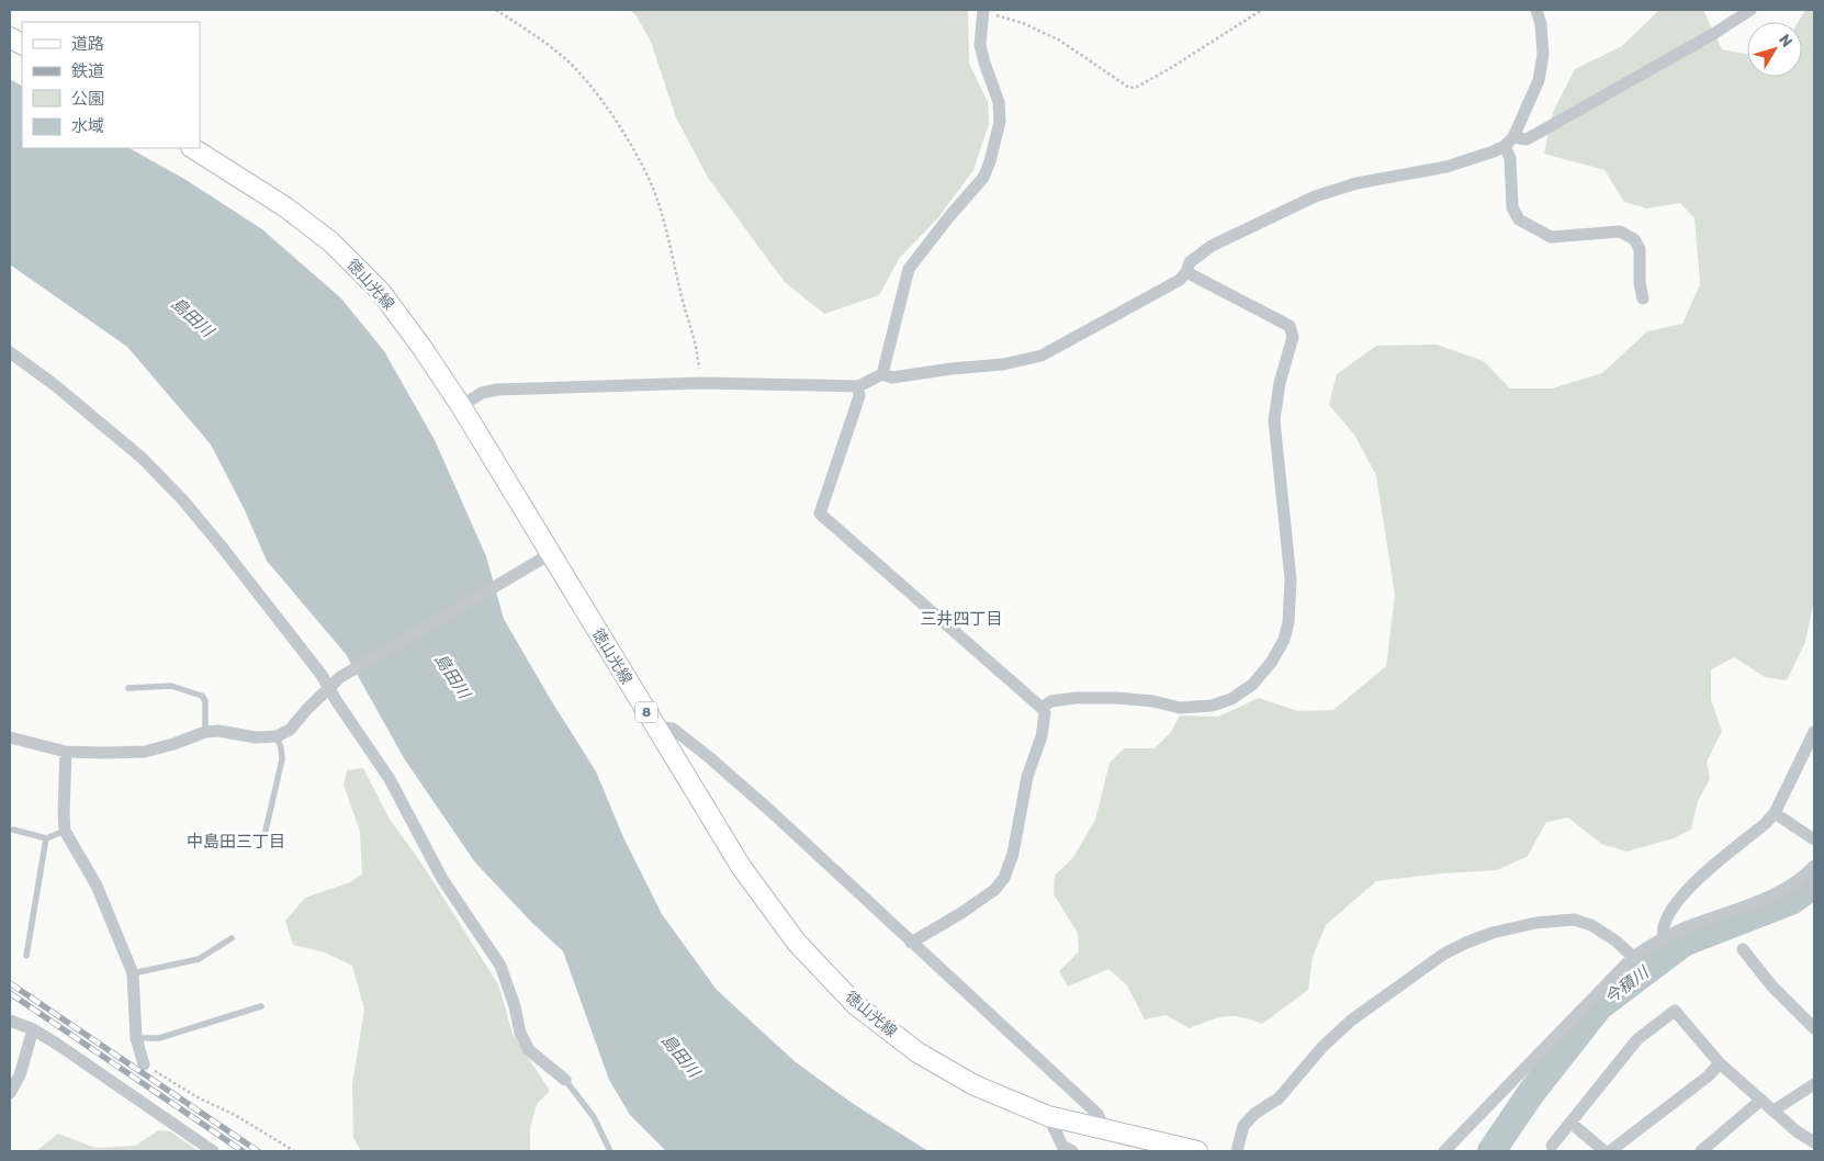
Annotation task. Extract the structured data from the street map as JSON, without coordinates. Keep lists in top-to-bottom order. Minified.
{"streets":{"main road":["徳山光線","8"]},"districts":["三井四丁目","中島田三丁目"],"water":["島田川","今積川"],"legend":["道路","鉄道","公園","水域"],"north":"top right"}
